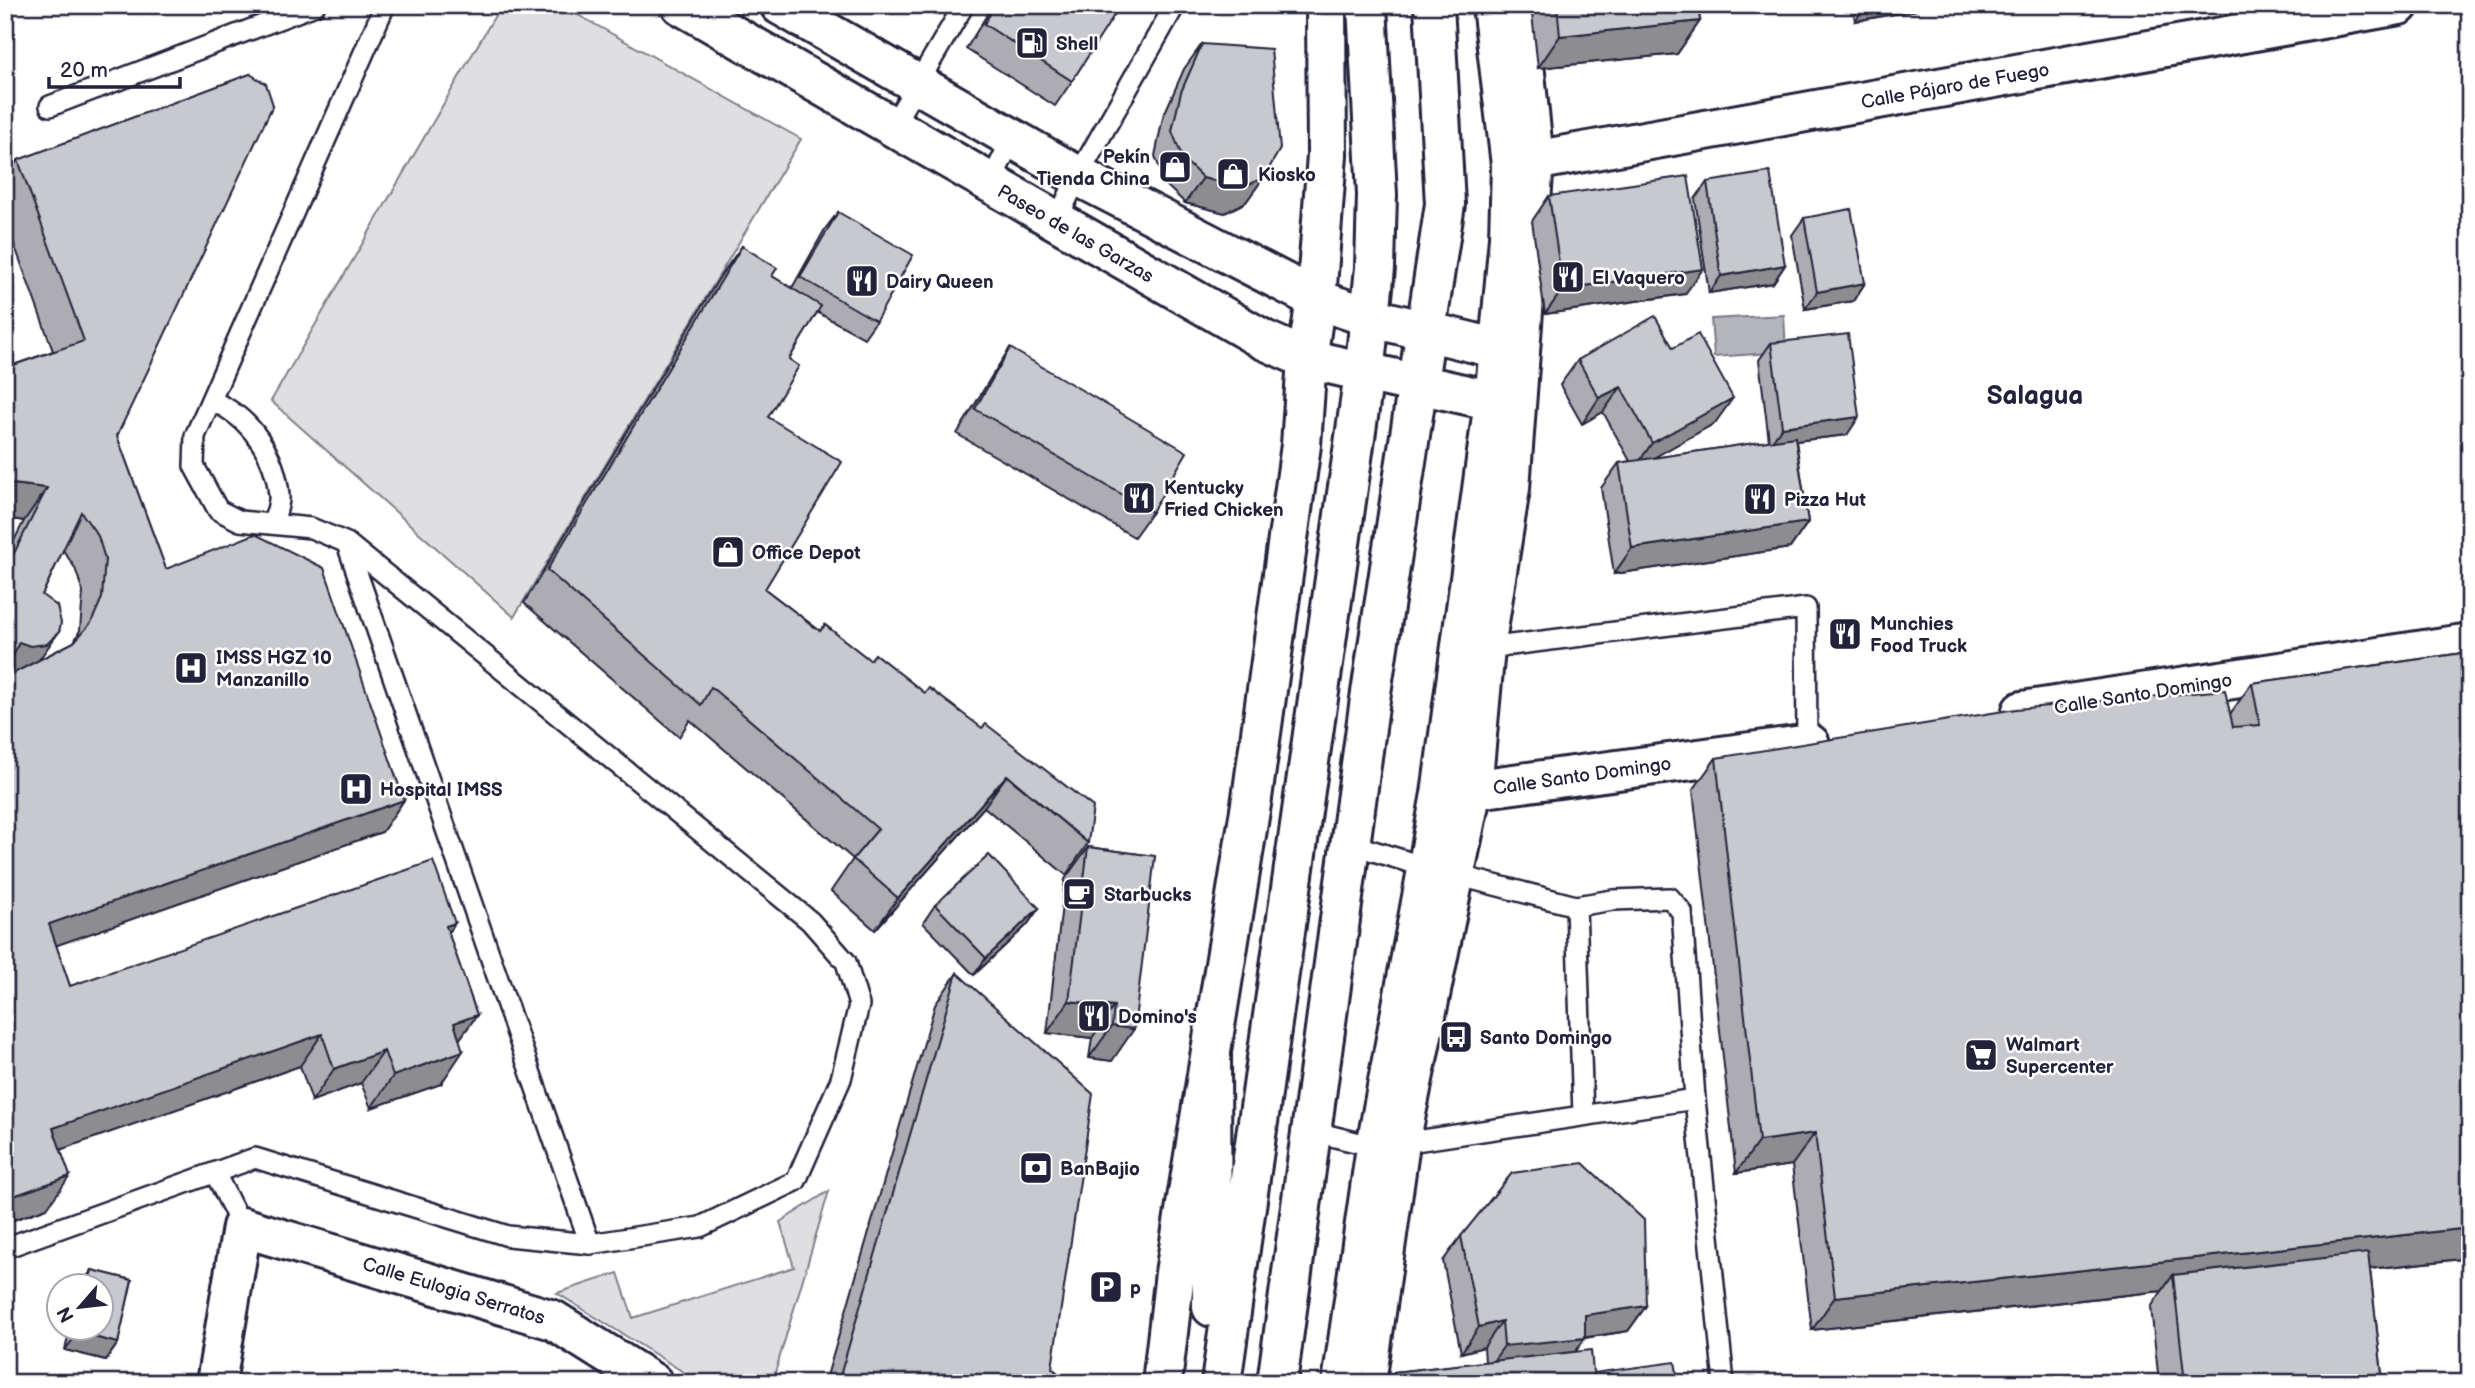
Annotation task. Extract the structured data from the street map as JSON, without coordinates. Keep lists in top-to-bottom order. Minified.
{"streets":{"main road":["Calle Pájaro de Fuego","Paseo de las Garzas","Calle Santo Domingo","Calle Eulogia Serratos"]},"districts":["Salagua"],"places":{"fuel station":["Shell"],"shop":["Pekín Tienda China","Kiosko","Office Depot"],"restaurant":["El Vaquero","Dairy Queen","Kentucky Fried Chicken","Pizza Hut","Munchies Food Truck","Domino's"],"hospital":["IMSS HGZ 10 Manzanillo","Hospital IMSS"],"cafe":["Starbucks"],"bus stop":["Santo Domingo"],"supermarket":["Walmart Supercenter"],"bank":["BanBajio"],"parking":["p"]},"scale_bar":"20 m","north":"bottom left"}
